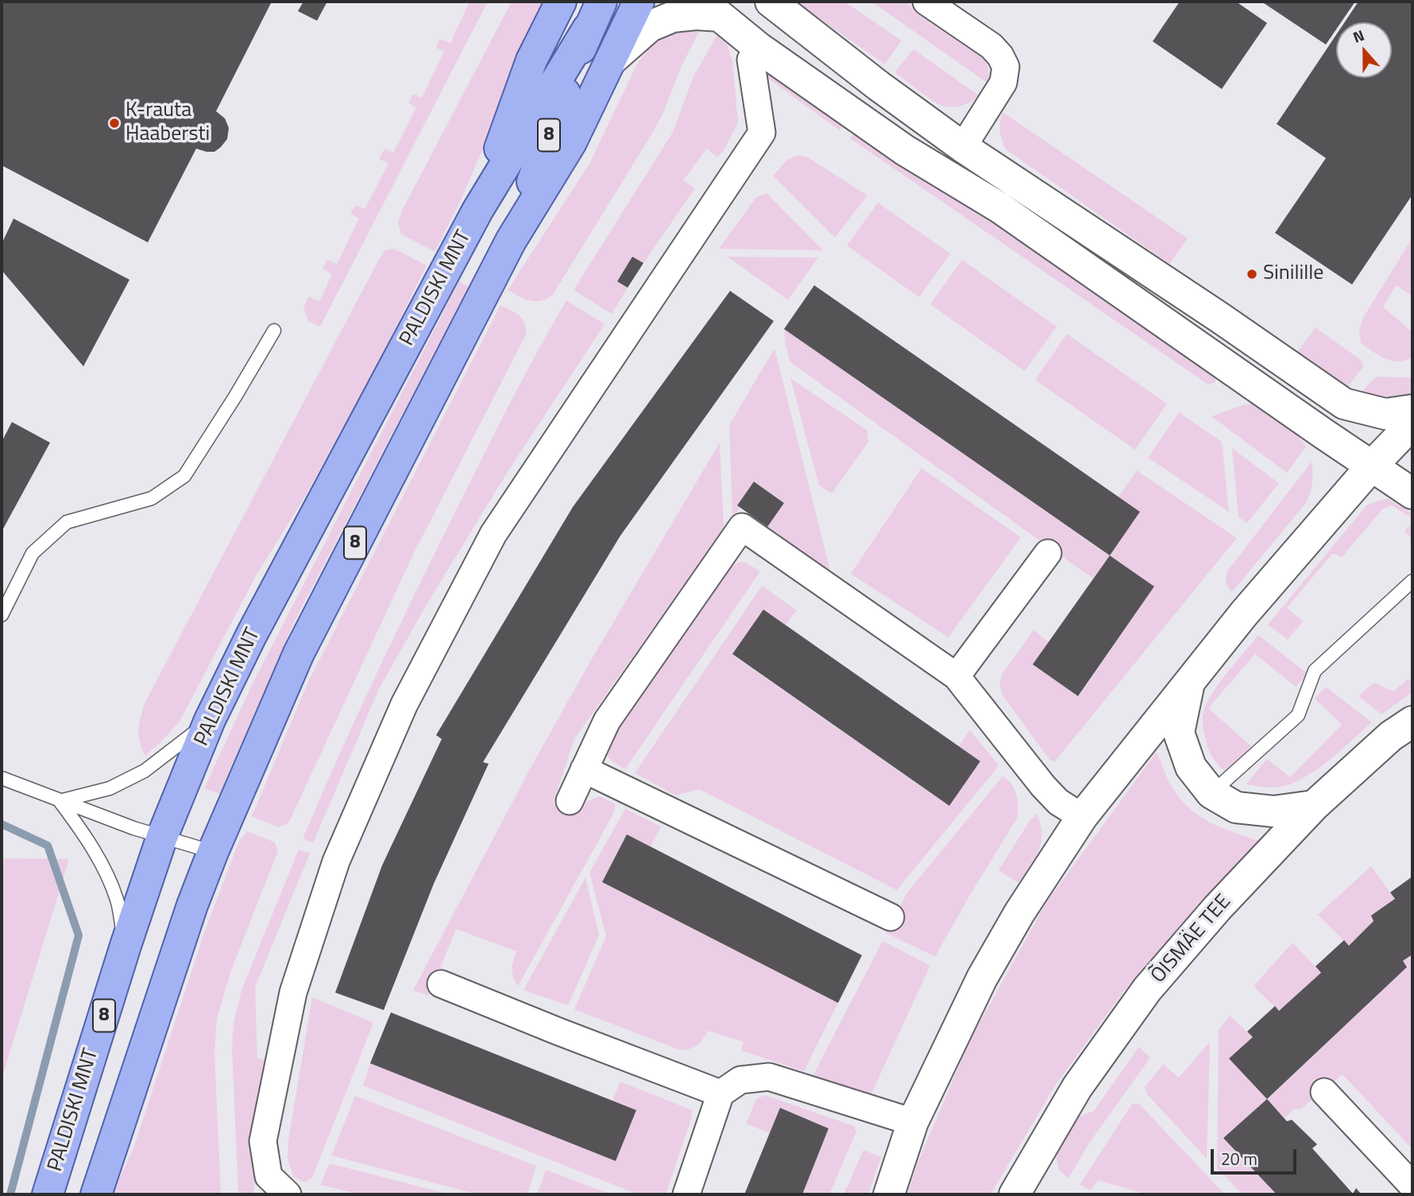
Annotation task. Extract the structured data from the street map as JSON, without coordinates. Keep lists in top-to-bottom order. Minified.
{"streets":{"main road":["8","PALDISKI MNT","ÕISMÄE TEE"]},"places":["K-rauta Haabersti","Sinilille"],"scale_bar":"20 m","north":"top"}
